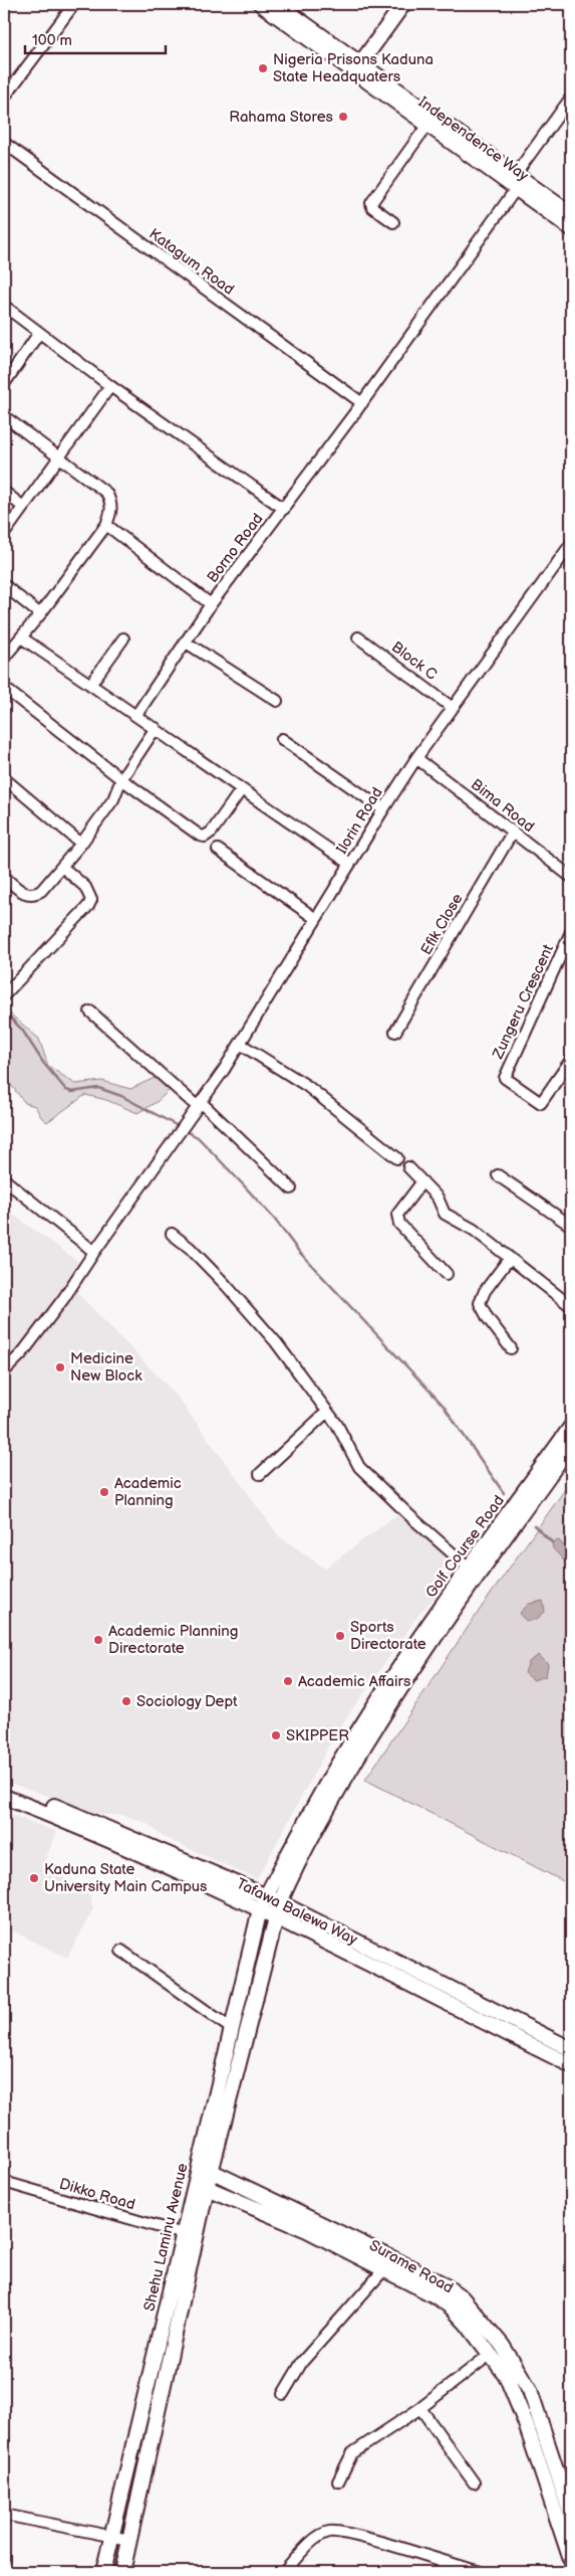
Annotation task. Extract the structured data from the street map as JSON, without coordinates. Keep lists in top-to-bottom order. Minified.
{"streets":{"street":["Independence Way","Katagum Road","Borno Road","Block C","Bima Road","Ilorin Road","Efik Close","Zungeru Crescent","Golf Course Road","Tafawa Balewa Way","Dikko Road","Shehu Laminu Avenue","Surame Road"]},"crossings":[["Independence Way","Borno Road"],["Katagum Road","Borno Road"],["Block C","Ilorin Road"],["Bima Road","Ilorin Road"],["Bima Road","Efik Close"],["Golf Course Road","Tafawa Balewa Way"],["Golf Course Road","Shehu Laminu Avenue"],["Tafawa Balewa Way","Shehu Laminu Avenue"],["Dikko Road","Shehu Laminu Avenue"],["Shehu Laminu Avenue","Surame Road"]],"places":["Nigeria Prisons Kaduna State Headquaters","Rahama Stores","Medicine New Block","Academic Planning","Sports Directorate","Academic Planning Directorate","Academic Affairs","Sociology Dept","SKIPPER","Kaduna State University Main Campus"],"scale_bar":"100 m"}
